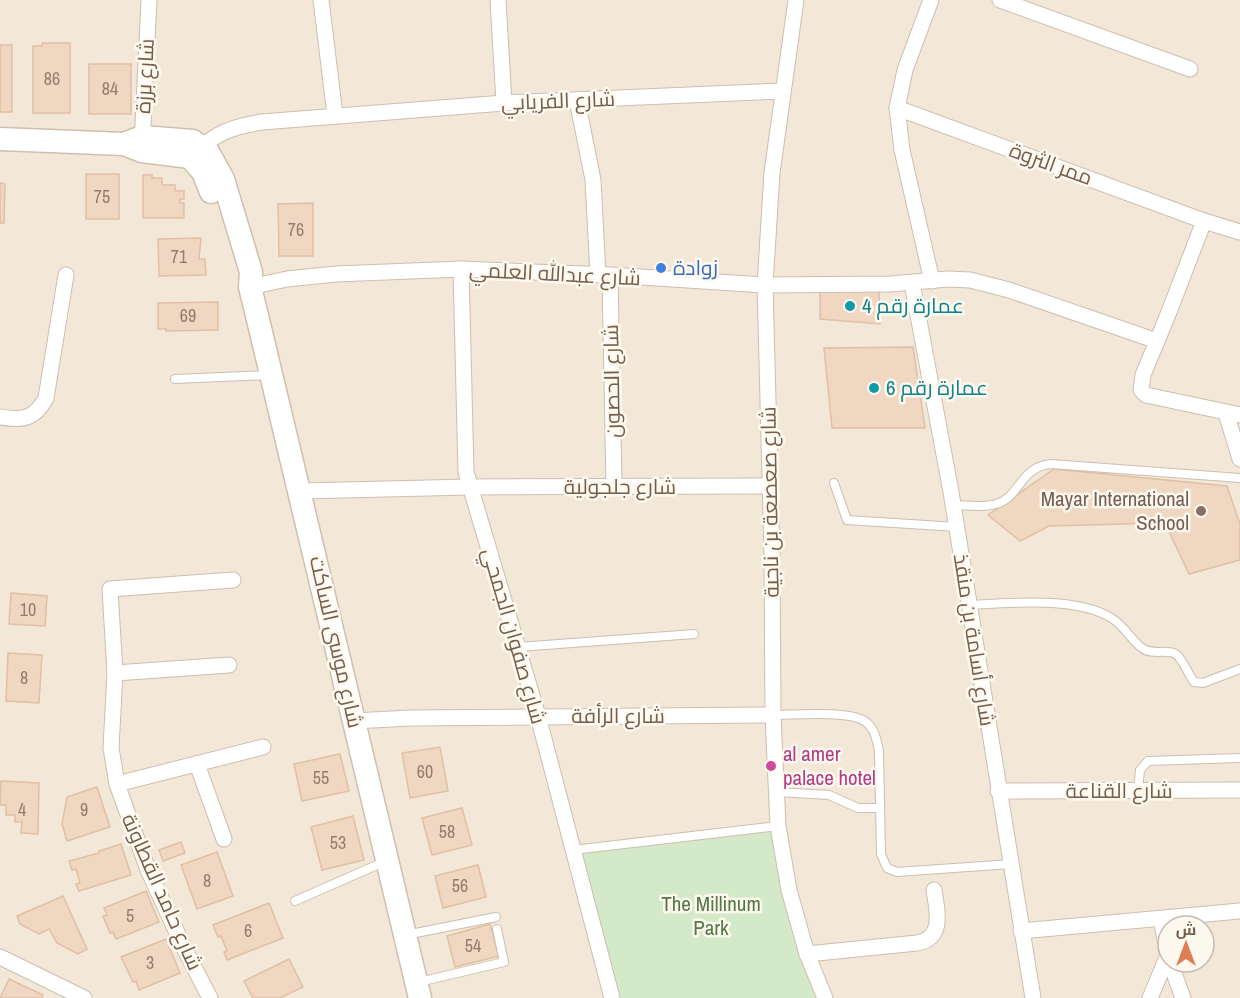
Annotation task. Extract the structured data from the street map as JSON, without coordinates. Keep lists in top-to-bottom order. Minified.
{"streets":{"street":["شارع برزة","شارع الفريابي","ممر الثروة","شارع عبدالله العلمي","شارع الحصون","شارع جلجولية","شارع صعصعة بن ناجية","شارع صفوان الجمحي","شارع أسامة بن منقذ","شارع موسى الساكت","شارع الرأفة","شارع القناعة","شارع حامد القطاونة"]},"crossings":[["شارع الفريابي","شارع الحصون"],["شارع الفريابي","شارع صعصعة بن ناجية"],["شارع الفريابي","شارع موسى الساكت"],["شارع عبدالله العلمي","شارع الحصون"],["شارع عبدالله العلمي","شارع صعصعة بن ناجية"],["شارع عبدالله العلمي","شارع صفوان الجمحي"],["شارع عبدالله العلمي","شارع أسامة بن منقذ"],["شارع عبدالله العلمي","شارع موسى الساكت"],["شارع الحصون","شارع جلجولية"],["شارع جلجولية","شارع صعصعة بن ناجية"],["شارع جلجولية","شارع صفوان الجمحي"],["شارع جلجولية","شارع موسى الساكت"],["شارع صعصعة بن ناجية","شارع الرأفة"],["شارع صفوان الجمحي","شارع الرأفة"],["شارع أسامة بن منقذ","شارع القناعة"],["شارع موسى الساكت","شارع الرأفة"]],"parks":["The Millinum Park"],"places":["زوادة","عمارة رقم 4","عمارة رقم 6","Mayar International School","al amer palace hotel"],"house_numbers":["86","84","75","76","71","69","10","8","60","55","4","9","58","53","8","56","5","6","54","3"],"north":"top"}
